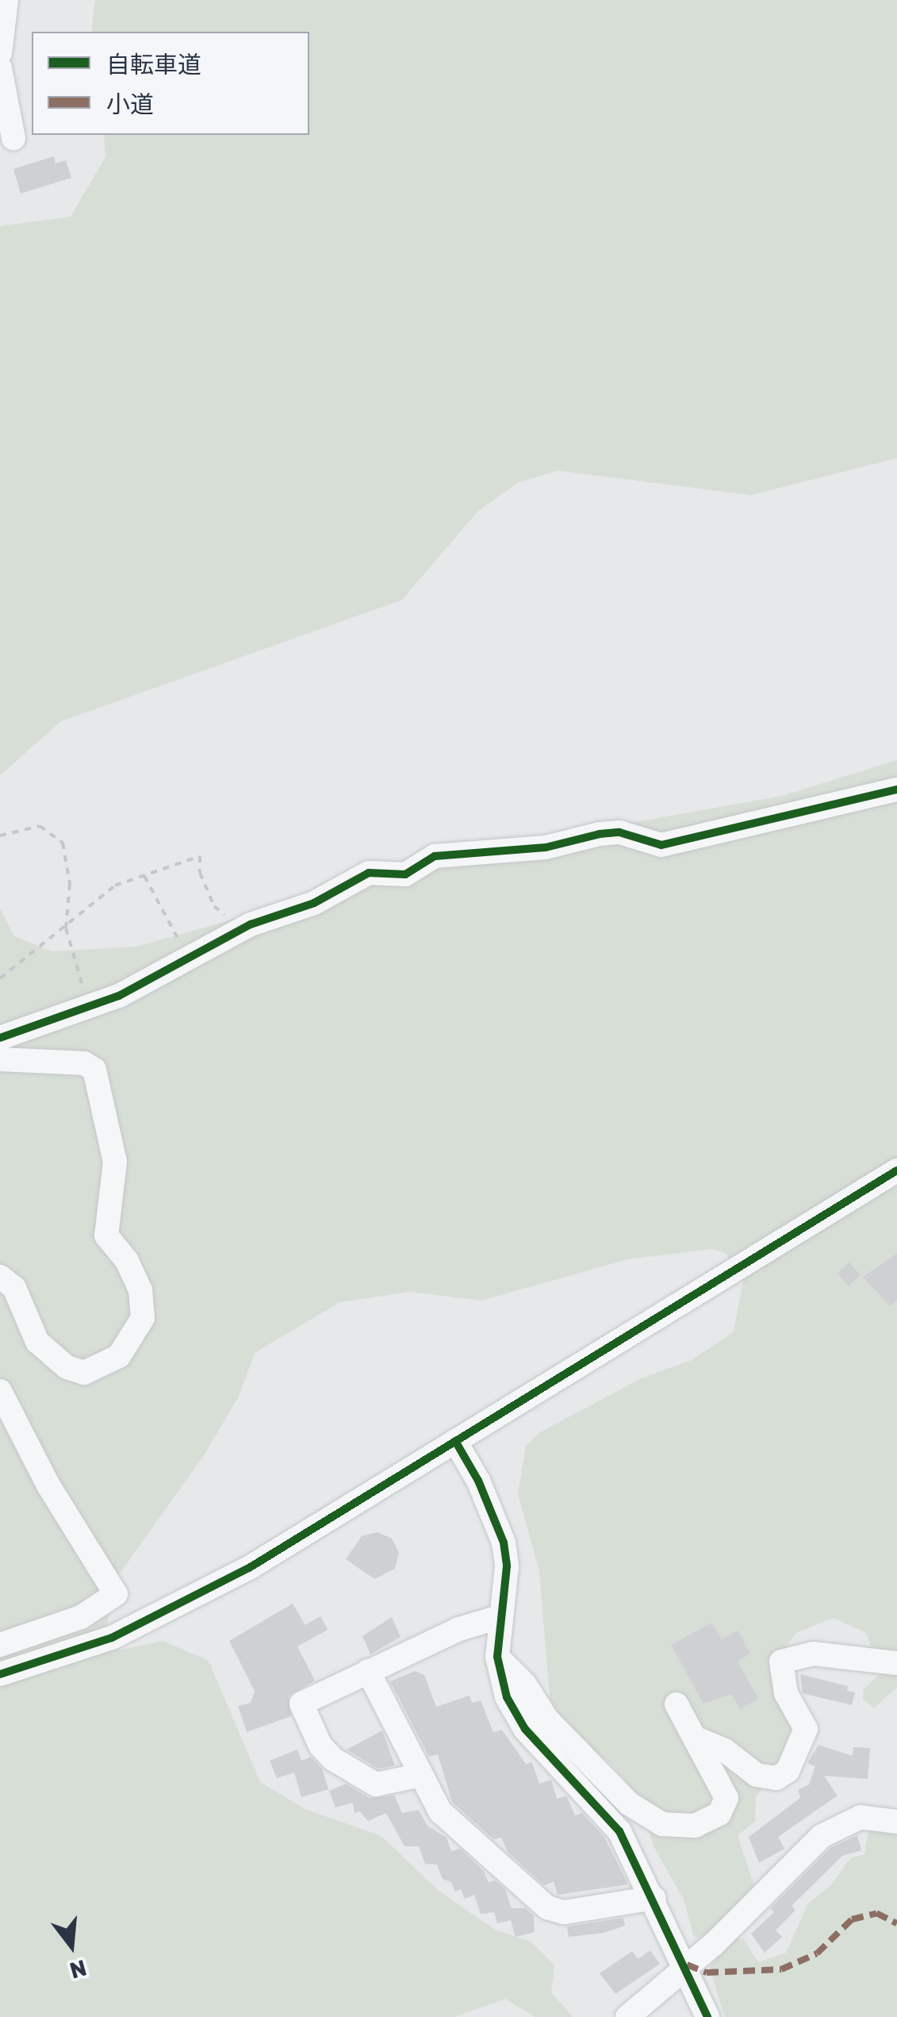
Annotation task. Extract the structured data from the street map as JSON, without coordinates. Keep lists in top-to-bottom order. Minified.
{"legend":["自転車道","小道"],"north":"bottom"}
